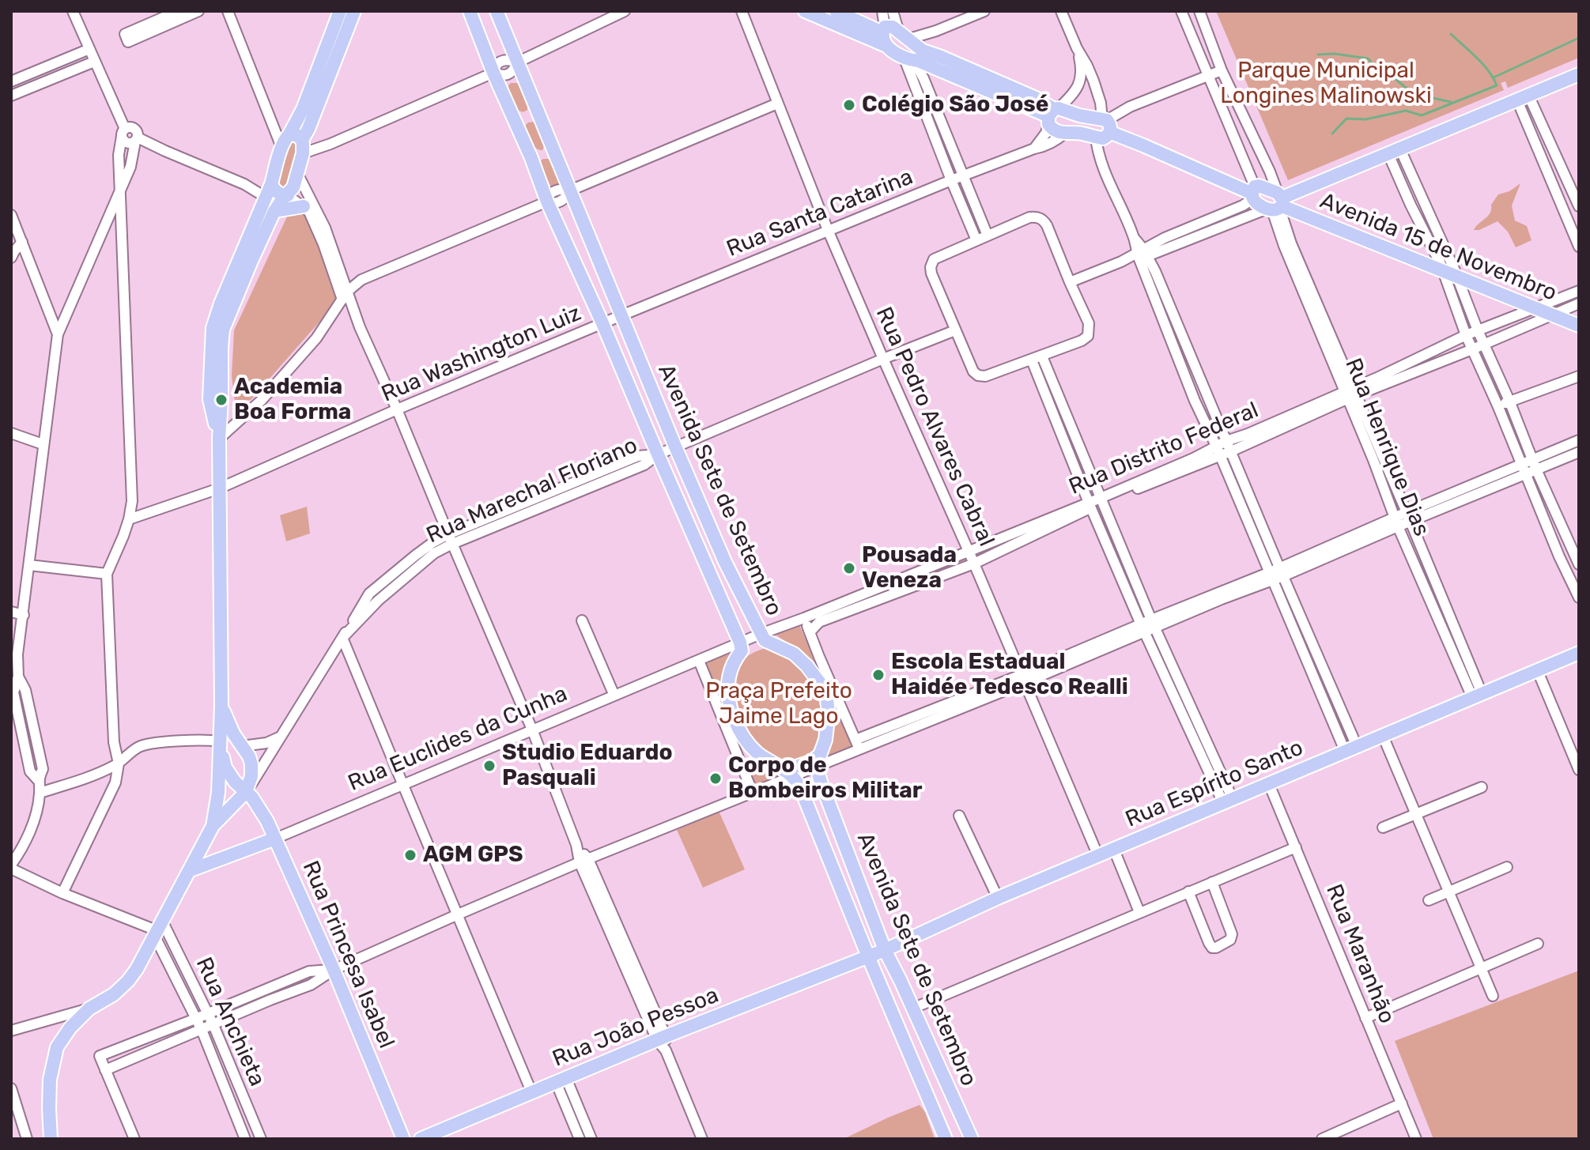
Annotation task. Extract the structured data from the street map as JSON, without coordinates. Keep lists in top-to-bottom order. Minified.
{"streets":{"main road":["Avenida 15 de Novembro","Avenida Sete de Setembro","Rua Euclides da Cunha","Rua Espírito Santo","Rua Princesa Isabel","Rua João Pessoa"],"street":["Rua Santa Catarina","Rua Washington Luiz","Rua Pedro Alvares Cabral","Rua Henrique Dias","Rua Distrito Federal","Rua Marechal Floriano","Rua Maranhão","Rua Anchieta"]},"crossings":[["Rua Santa Catarina","Avenida 15 de Novembro"],["Rua Santa Catarina","Rua Washington Luiz"],["Rua Santa Catarina","Rua Pedro Alvares Cabral"],["Rua Santa Catarina","Avenida Sete de Setembro"],["Avenida 15 de Novembro","Rua Henrique Dias"],["Avenida 15 de Novembro","Rua Distrito Federal"],["Rua Washington Luiz","Avenida Sete de Setembro"],["Rua Pedro Alvares Cabral","Rua Distrito Federal"],["Rua Pedro Alvares Cabral","Rua Marechal Floriano"],["Rua Pedro Alvares Cabral","Rua Espírito Santo"],["Rua Henrique Dias","Rua Distrito Federal"],["Rua Henrique Dias","Rua Espírito Santo"],["Rua Distrito Federal","Avenida Sete de Setembro"],["Rua Distrito Federal","Rua Euclides da Cunha"],["Avenida Sete de Setembro","Rua Marechal Floriano"],["Avenida Sete de Setembro","Rua Euclides da Cunha"],["Avenida Sete de Setembro","Rua Espírito Santo"],["Avenida Sete de Setembro","Rua João Pessoa"],["Rua Marechal Floriano","Rua Princesa Isabel"],["Rua Euclides da Cunha","Rua Princesa Isabel"],["Rua Espírito Santo","Rua Maranhão"],["Rua Espírito Santo","Rua João Pessoa"]],"parks":["Parque Municipal Longines Malinowski","Praça Prefeito Jaime Lago"],"places":["Colégio São José","Academia Boa Forma","Pousada Veneza","Escola Estadual Haidée Tedesco Realli","Studio Eduardo Pasquali","Corpo de Bombeiros Militar","AGM GPS"]}
